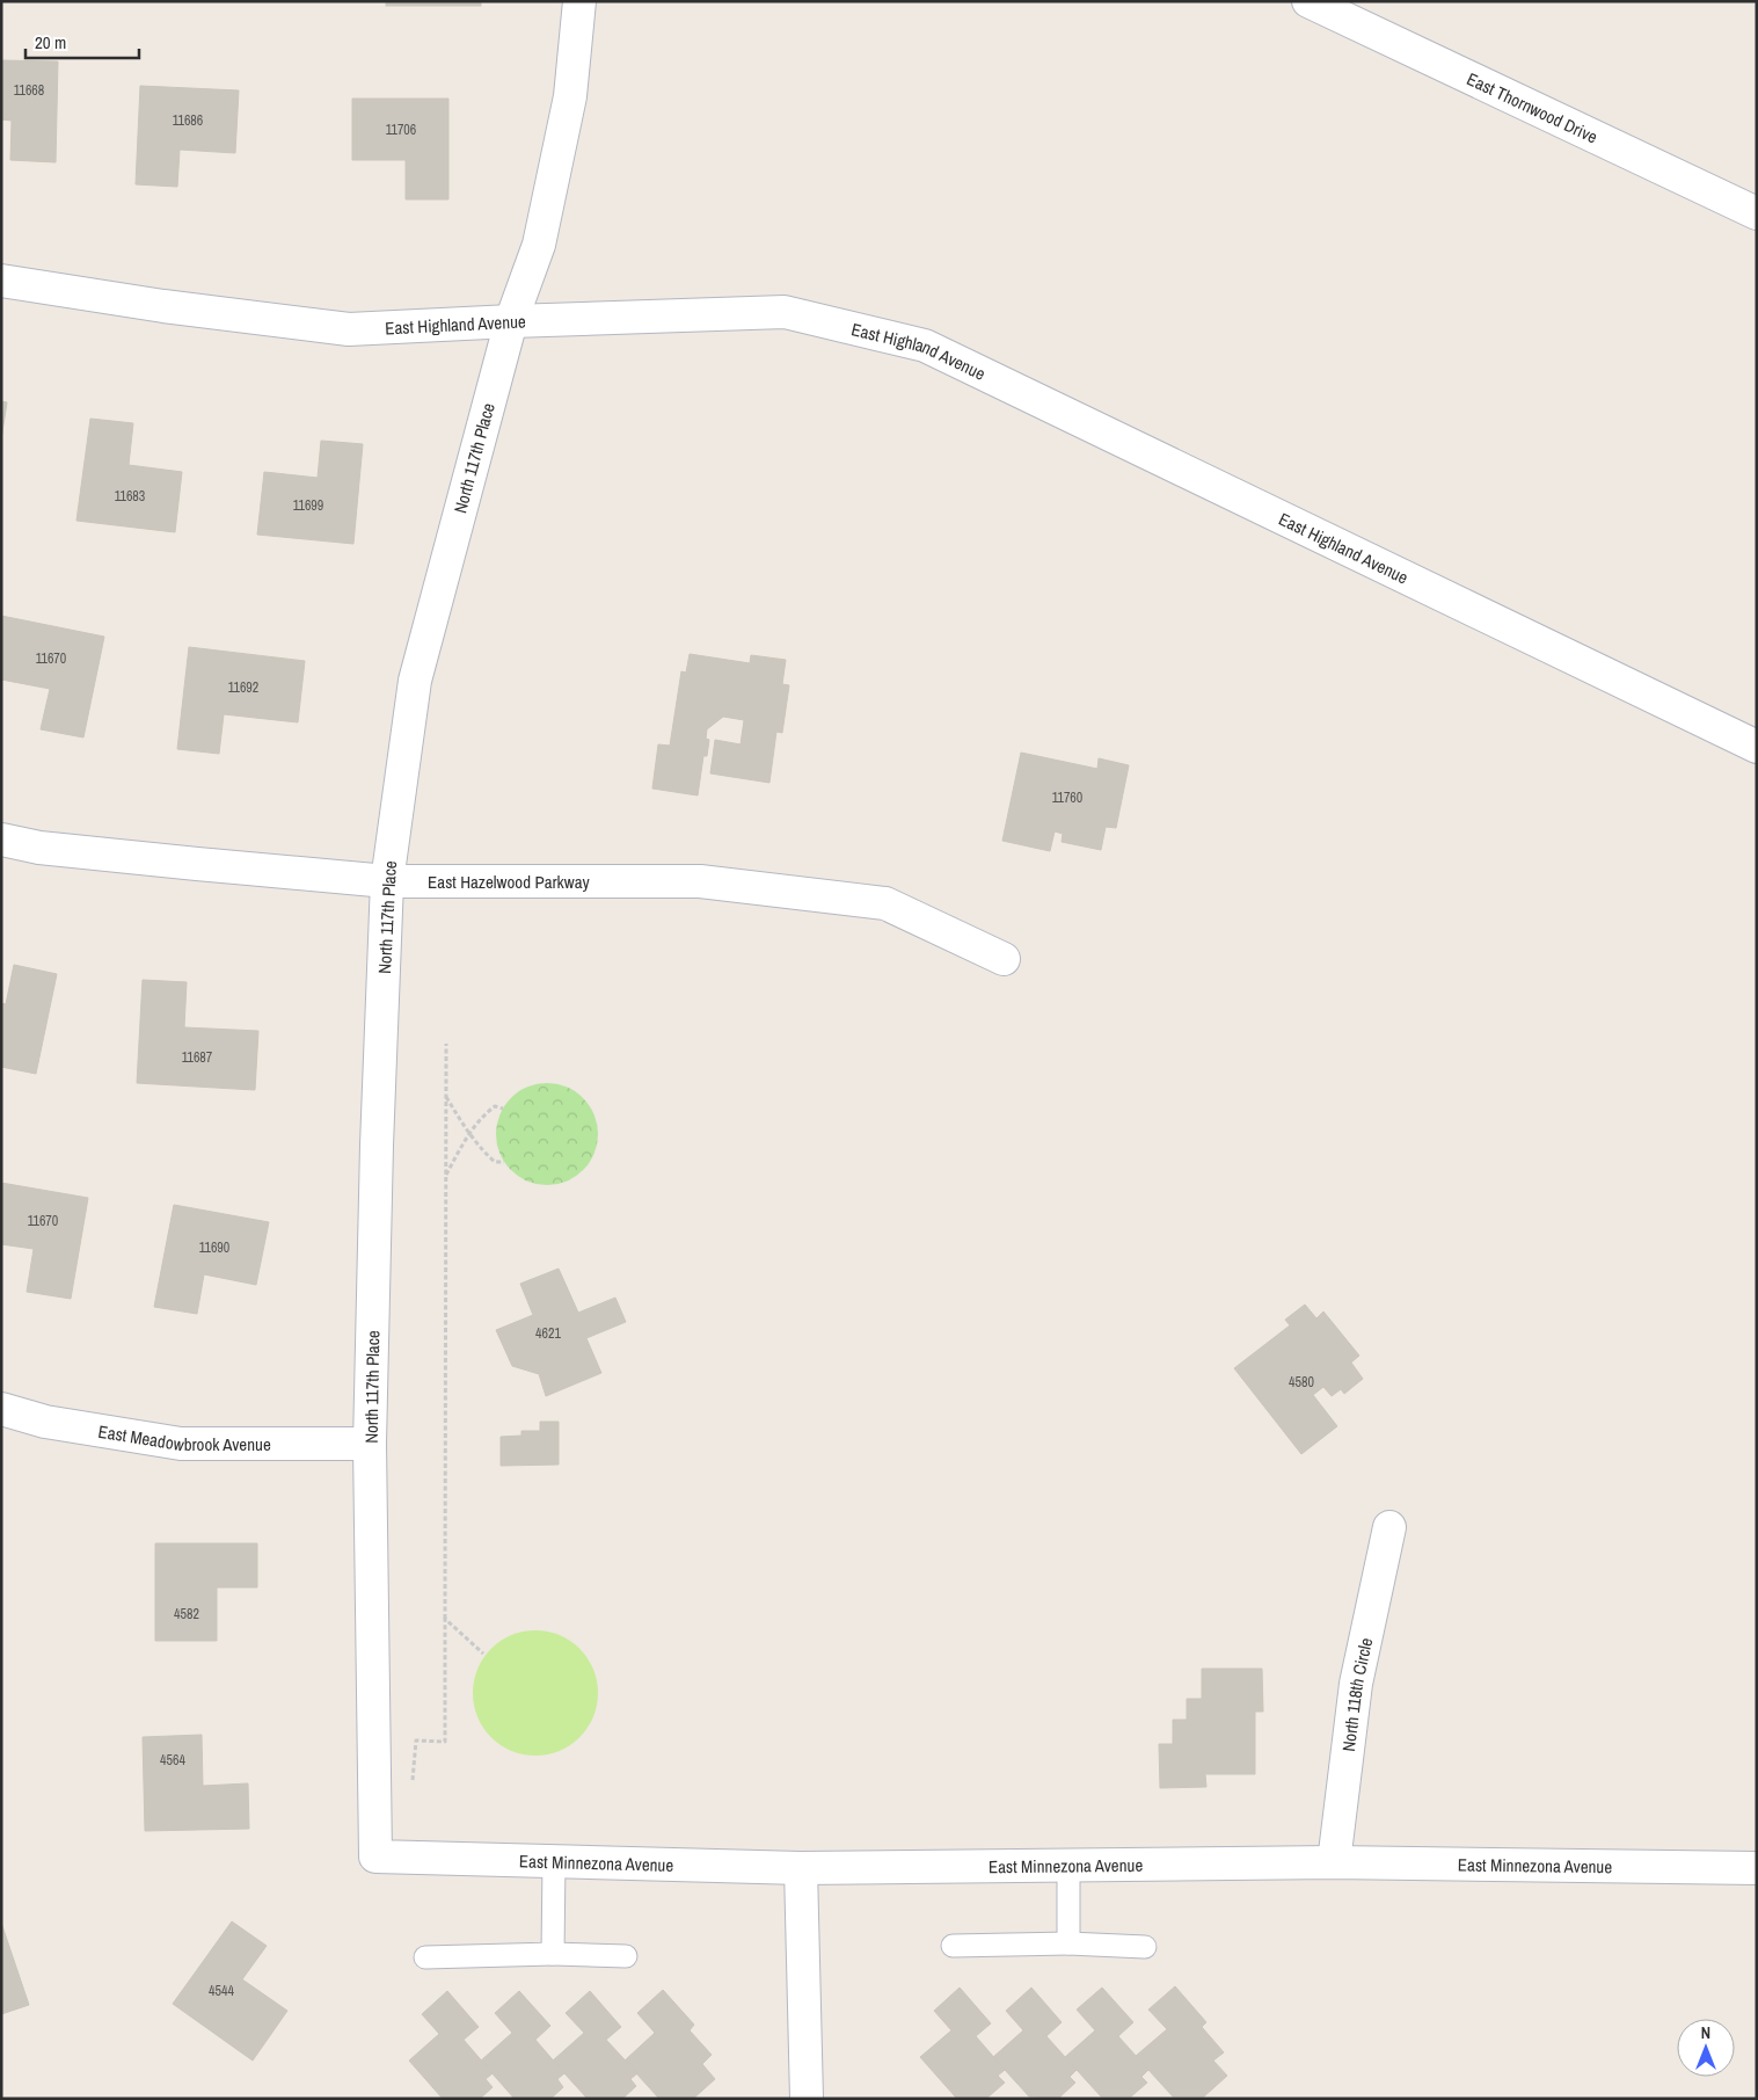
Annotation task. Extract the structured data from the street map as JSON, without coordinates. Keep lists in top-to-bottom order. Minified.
{"streets":{"street":["East Thornwood Drive","East Highland Avenue","North 117th Place","East Hazelwood Parkway","East Meadowbrook Avenue","North 118th Circle","East Minnezona Avenue"]},"crossings":[["East Highland Avenue","North 117th Place"],["North 117th Place","East Hazelwood Parkway"],["North 117th Place","East Meadowbrook Avenue"],["North 117th Place","East Minnezona Avenue"],["North 118th Circle","East Minnezona Avenue"]],"house_numbers":["11668","11686","11706","11683","11699","11670","11692","11760","11687","11670","11690","4621","4580","4582","4564","4544"],"scale_bar":"20 m","north":"top"}
